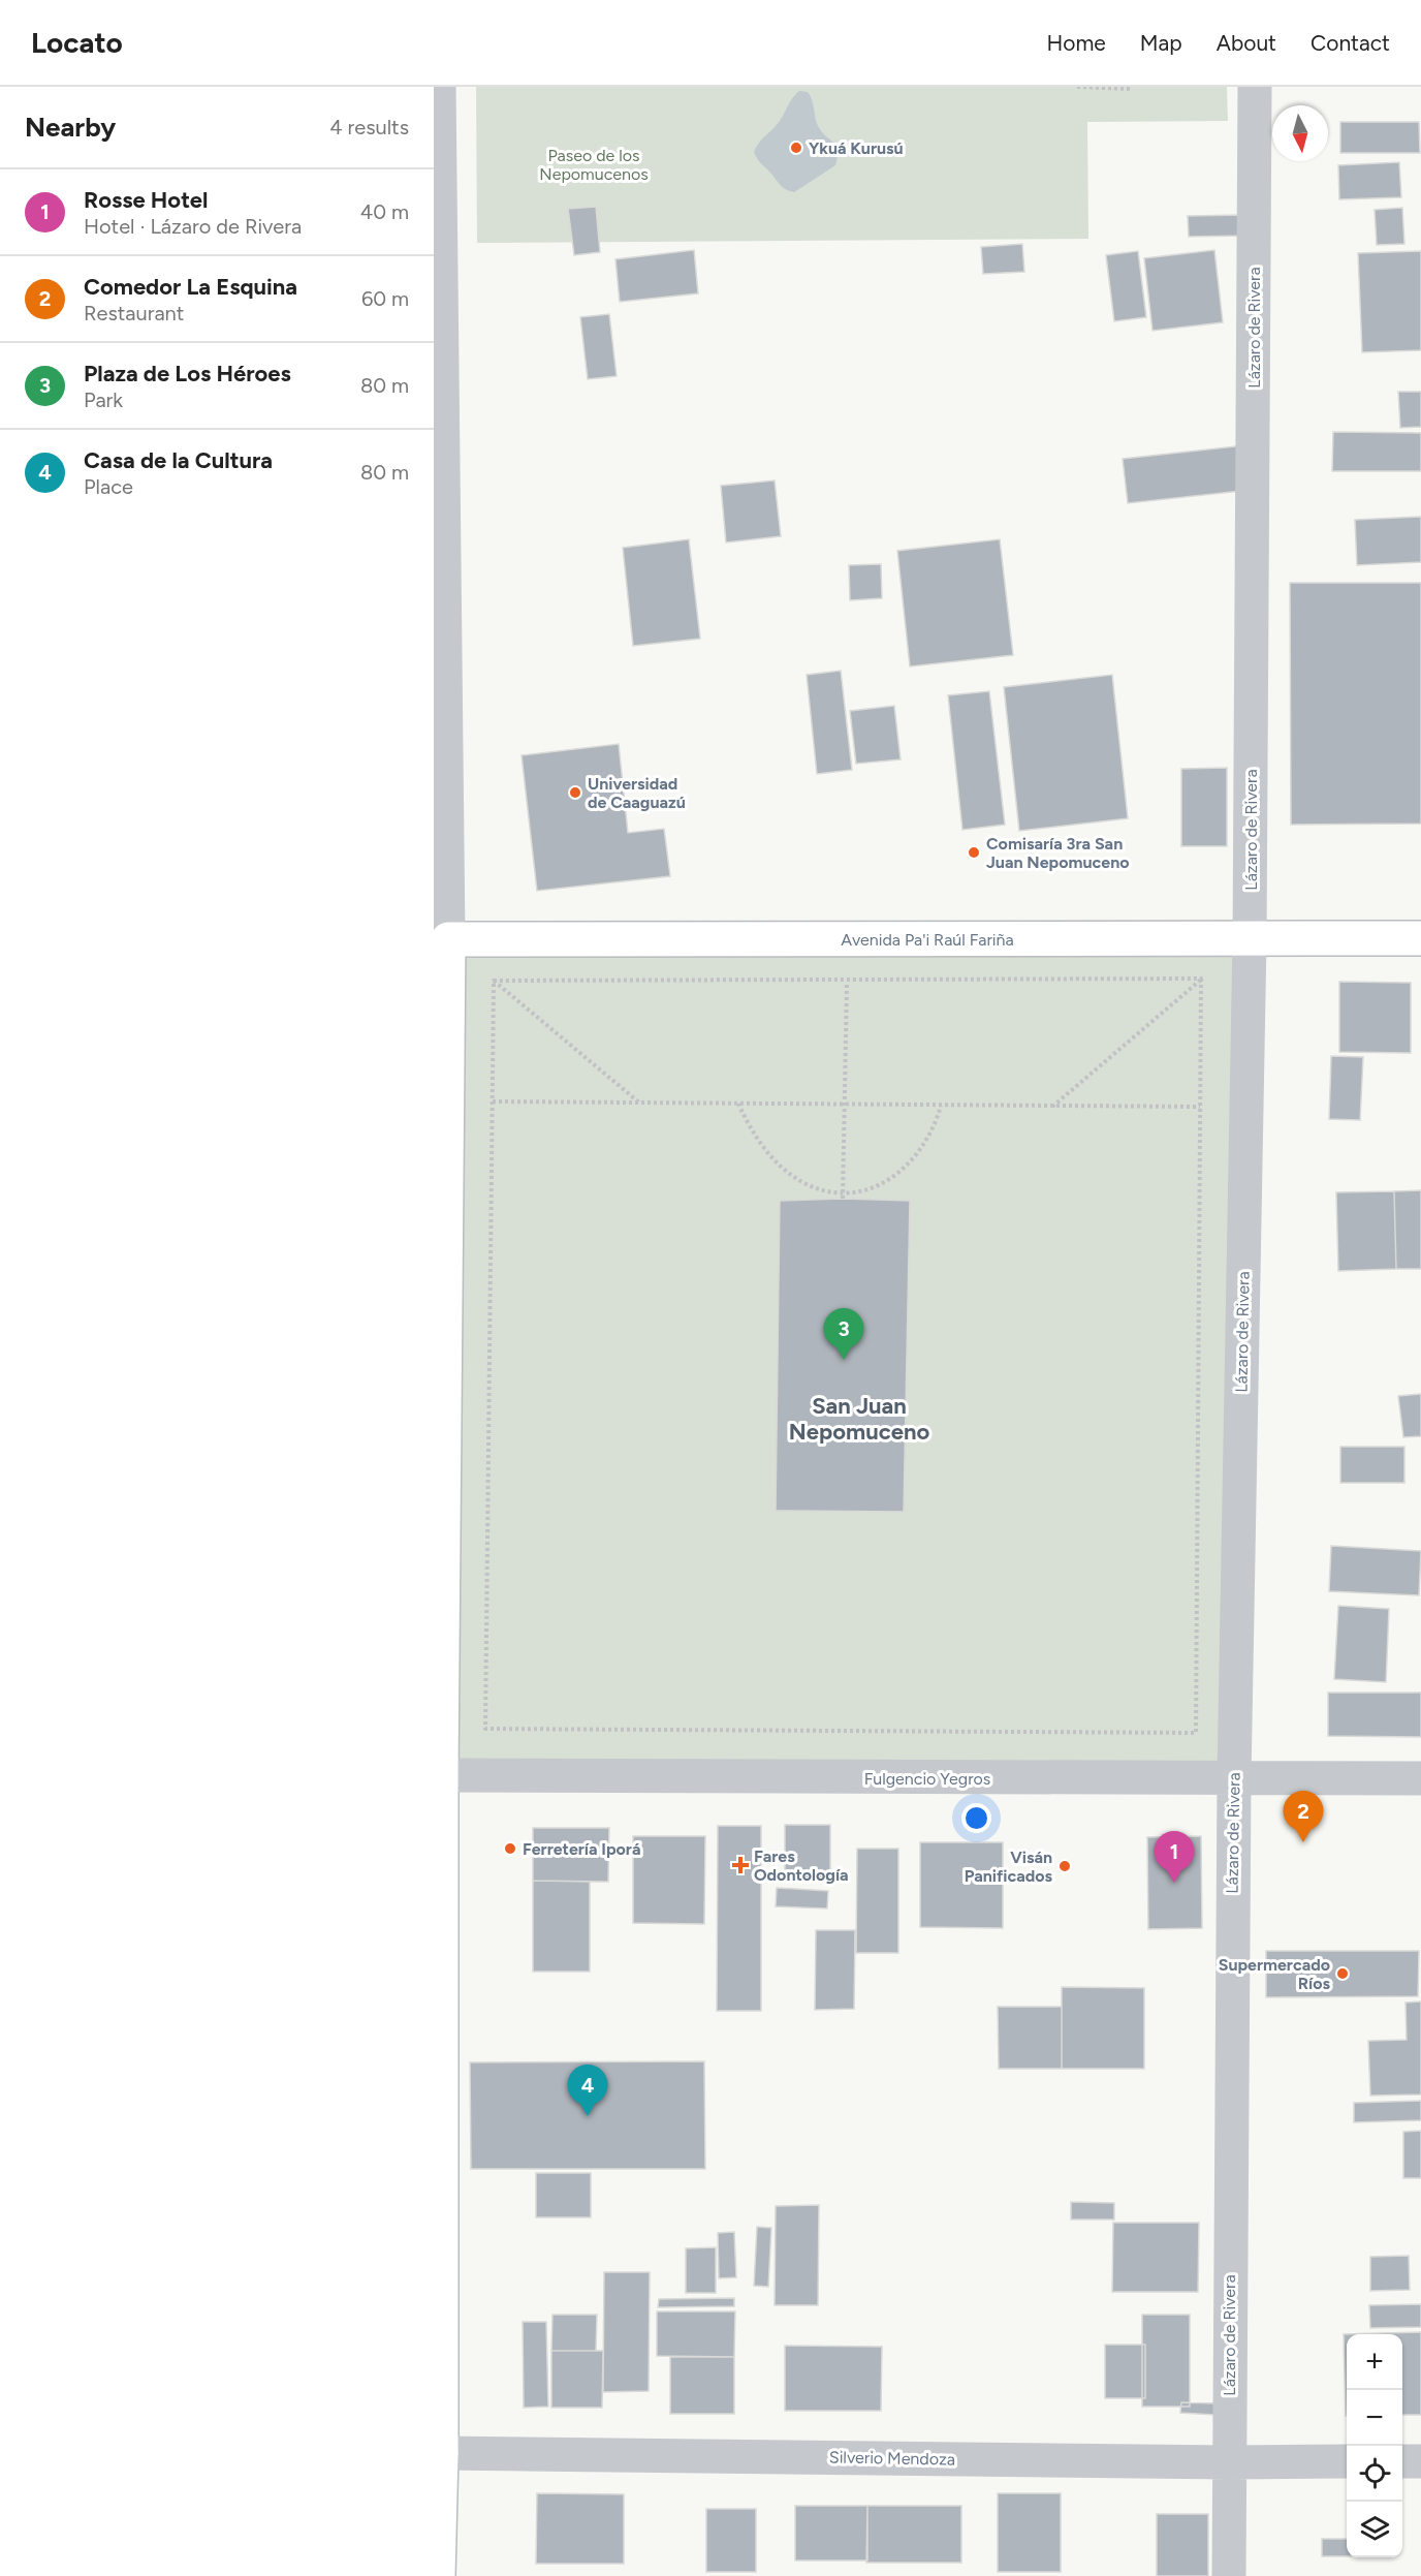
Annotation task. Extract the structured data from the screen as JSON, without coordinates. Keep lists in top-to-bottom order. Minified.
{"streets":{"main road":["Avenida Pa'i Raúl Fariña"],"street":["Lázaro de Rivera","Fulgencio Yegros","Silverio Mendoza"]},"crossings":[["Lázaro de Rivera","Avenida Pa'i Raúl Fariña"],["Lázaro de Rivera","Fulgencio Yegros"],["Lázaro de Rivera","Silverio Mendoza"]],"districts":["San Juan Nepomuceno"],"parks":["Paseo de los Nepomucenos"],"places":{"other":["Ykuá Kurusú","Universidad de Caaguazú","Comisaría 3ra San Juan Nepomuceno","Ferretería Iporá","Visán Panificados","Supermercado Ríos"],"health":["Fares Odontología"]},"north":"bottom","page":{"header":"Locato","nav":["Home","Map","About","Contact"],"heading":["Nearby","4 results"],"list":[{"mark":"1","name":"Rosse Hotel","note":"Hotel · Lázaro de Rivera","value":"40 m"},{"mark":"2","name":"Comedor La Esquina","note":"Restaurant","value":"60 m"},{"mark":"3","name":"Plaza de Los Héroes","note":"Park","value":"80 m"},{"mark":"4","name":"Casa de la Cultura","note":"Place","value":"80 m"}],"pins":["3","2","1","4"],"map_buttons":["+","−"]}}
